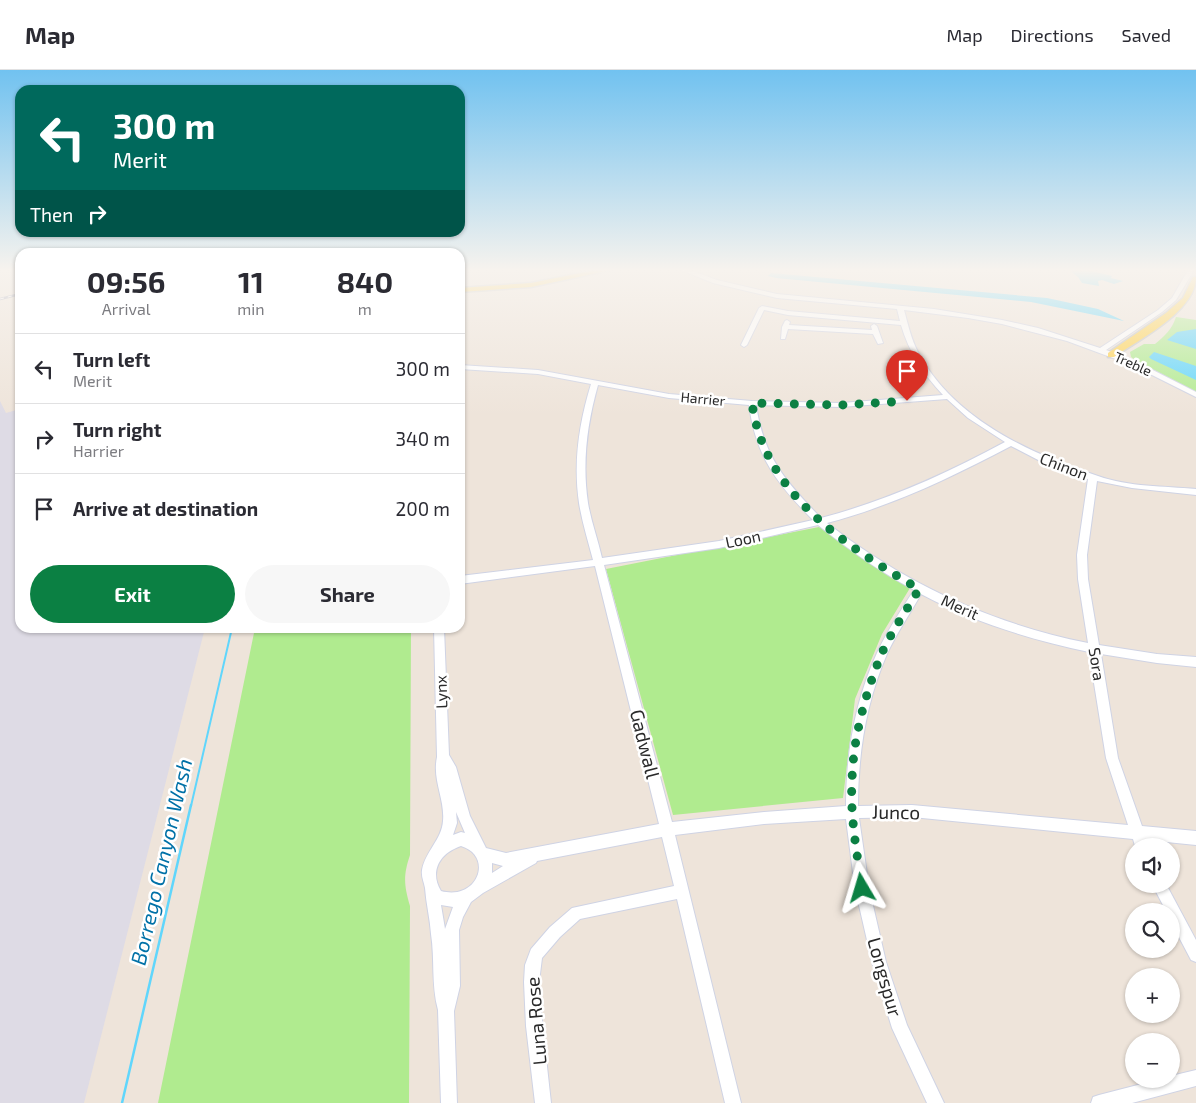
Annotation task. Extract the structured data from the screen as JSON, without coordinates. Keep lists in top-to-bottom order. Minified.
{"streets":{"street":["Treble","Harrier","Chinon","Loon","Merit","Sora","Lynx","Gadwall","Junco","Longspur","Luna Rose"]},"crossings":[["Harrier","Chinon"],["Harrier","Merit"],["Harrier","Gadwall"],["Chinon","Loon"],["Chinon","Sora"],["Loon","Merit"],["Loon","Gadwall"],["Merit","Sora"],["Merit","Longspur"],["Sora","Junco"],["Lynx","Junco"],["Gadwall","Junco"],["Gadwall","Luna Rose"],["Junco","Longspur"]],"water":["Borrego Canyon Wash"],"page":{"header":"Map","nav":["Map","Directions","Saved"],"turn":["300 m","Merit"],"then":"Then","eta":["09:56","Arrival","11","min","840","m"],"list":[{"name":"Turn left","note":"Merit","value":"300 m"},{"name":"Turn right","note":"Harrier","value":"340 m"},{"name":"Arrive at destination","value":"200 m"}],"buttons":["Exit","Share"],"map_buttons":["+","−"]}}
